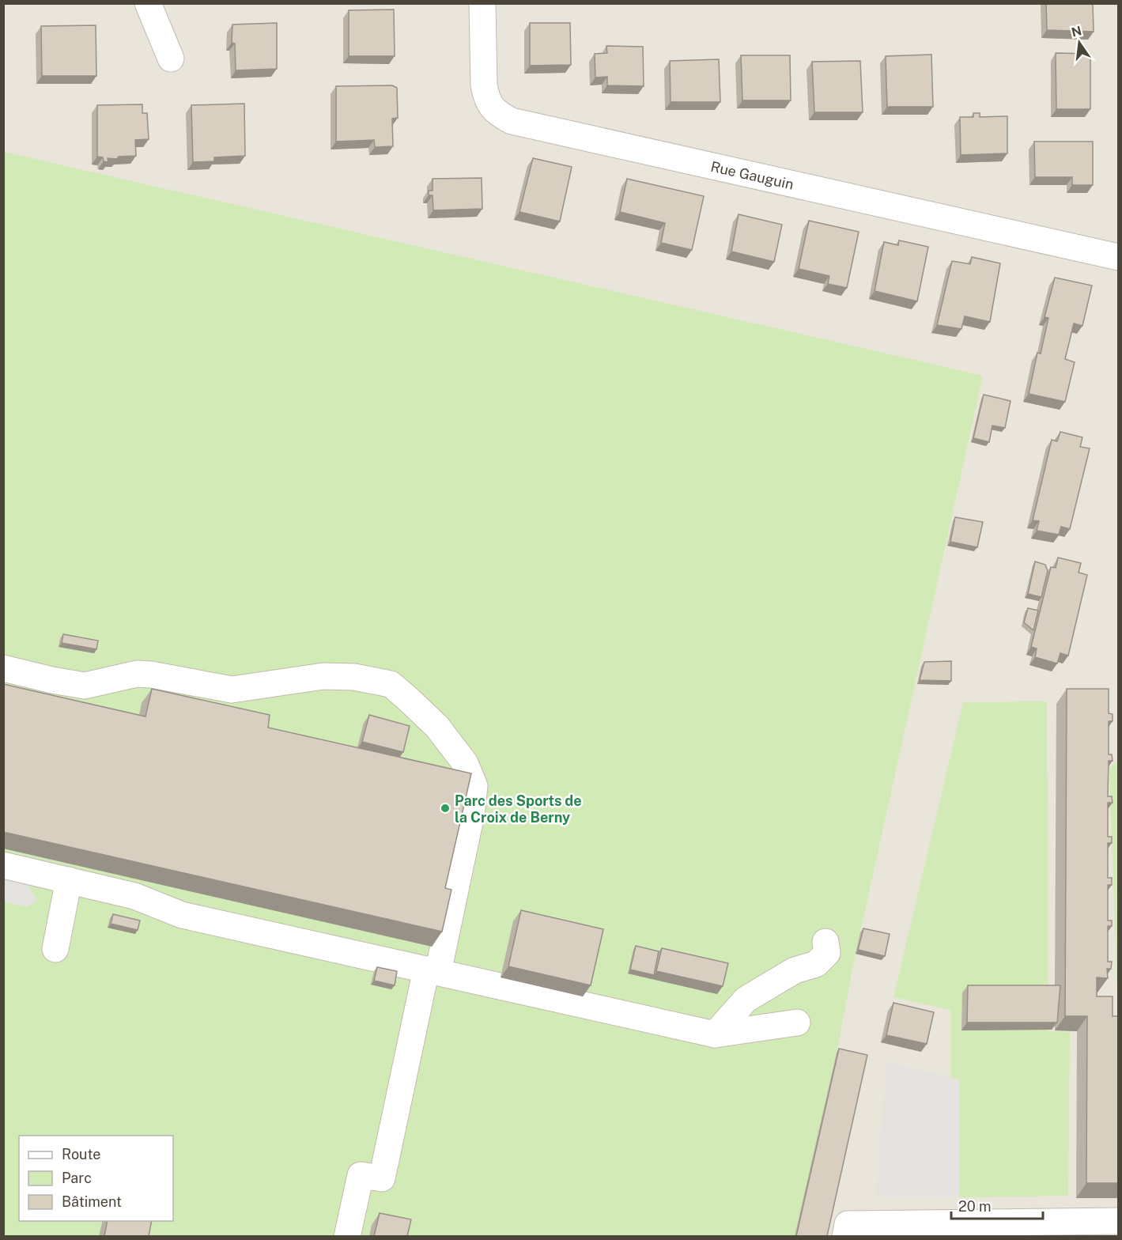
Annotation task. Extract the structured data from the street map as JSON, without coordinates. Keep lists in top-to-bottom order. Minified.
{"streets":{"street":["Rue Gauguin"]},"places":["Parc des Sports de la Croix de Berny"],"legend":["Route","Parc","Bâtiment"],"scale_bar":"20 m","north":"top"}
